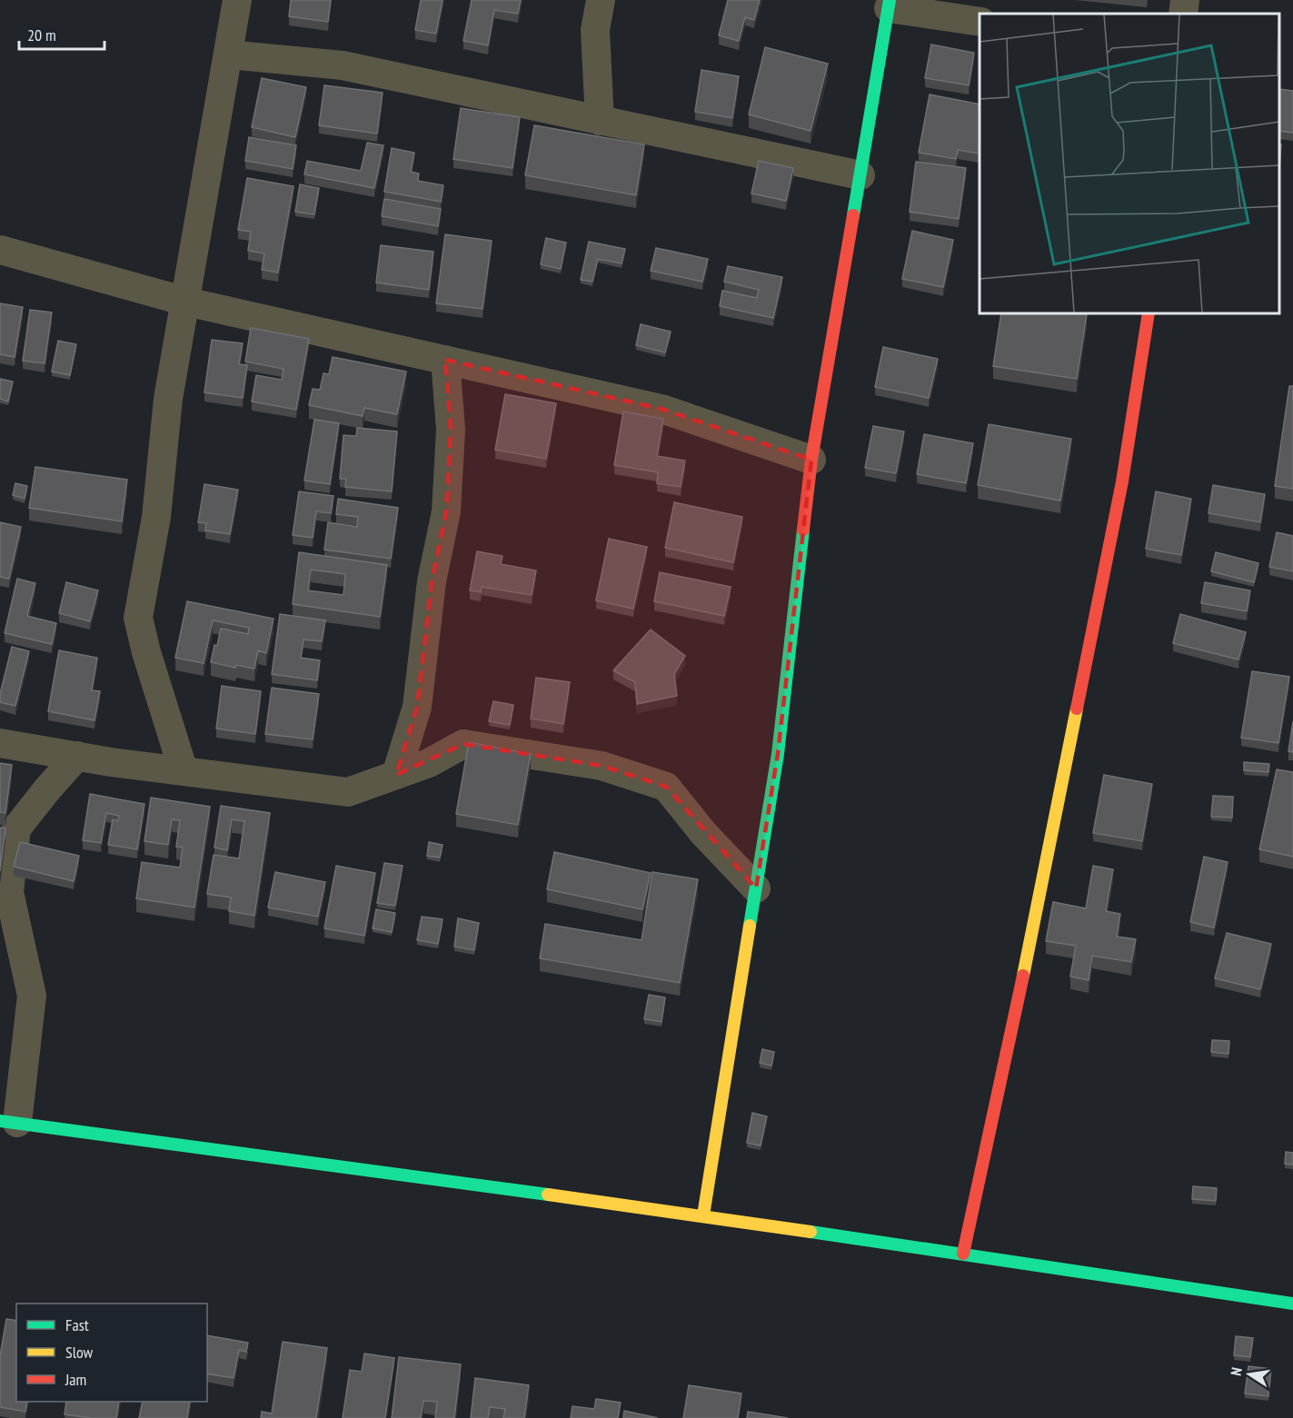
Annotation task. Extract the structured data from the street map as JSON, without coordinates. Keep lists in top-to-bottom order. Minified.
{"legend":["Fast","Slow","Jam"],"scale_bar":"20 m","north":"left"}
